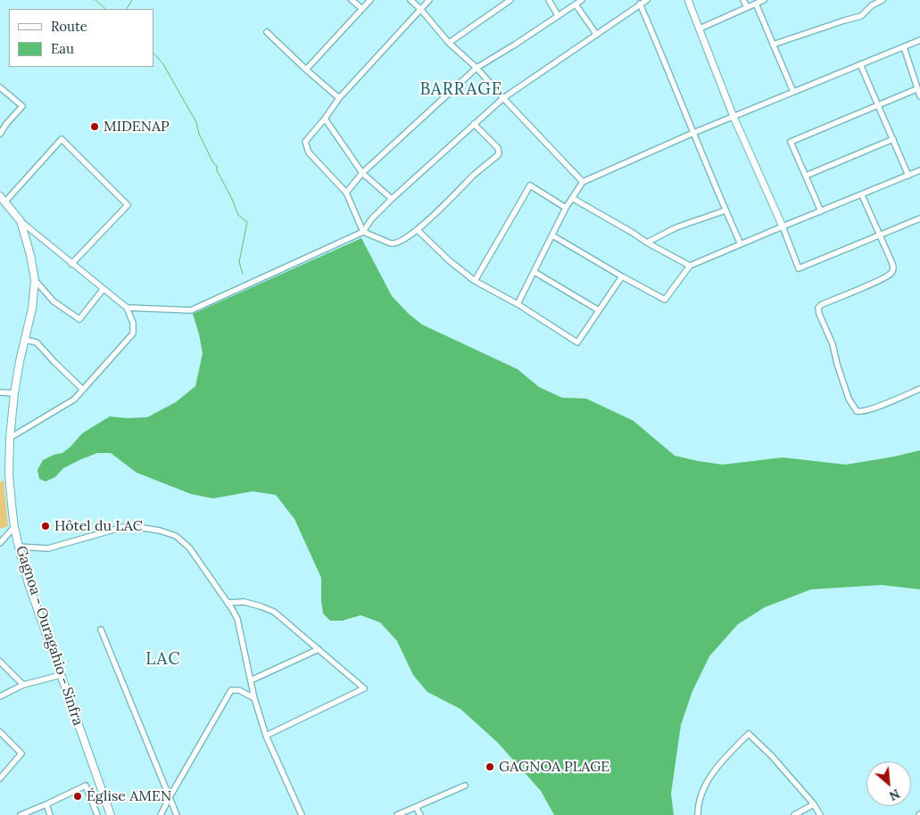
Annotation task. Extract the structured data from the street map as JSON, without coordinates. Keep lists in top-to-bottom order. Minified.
{"streets":{"main road":["Gagnoa - Ouragahio - Sinfra"]},"districts":["BARRAGE","LAC"],"places":["MIDENAP","Hôtel du LAC","GAGNOA PLAGE","Église AMEN"],"legend":["Route","Eau"],"north":"bottom right"}
